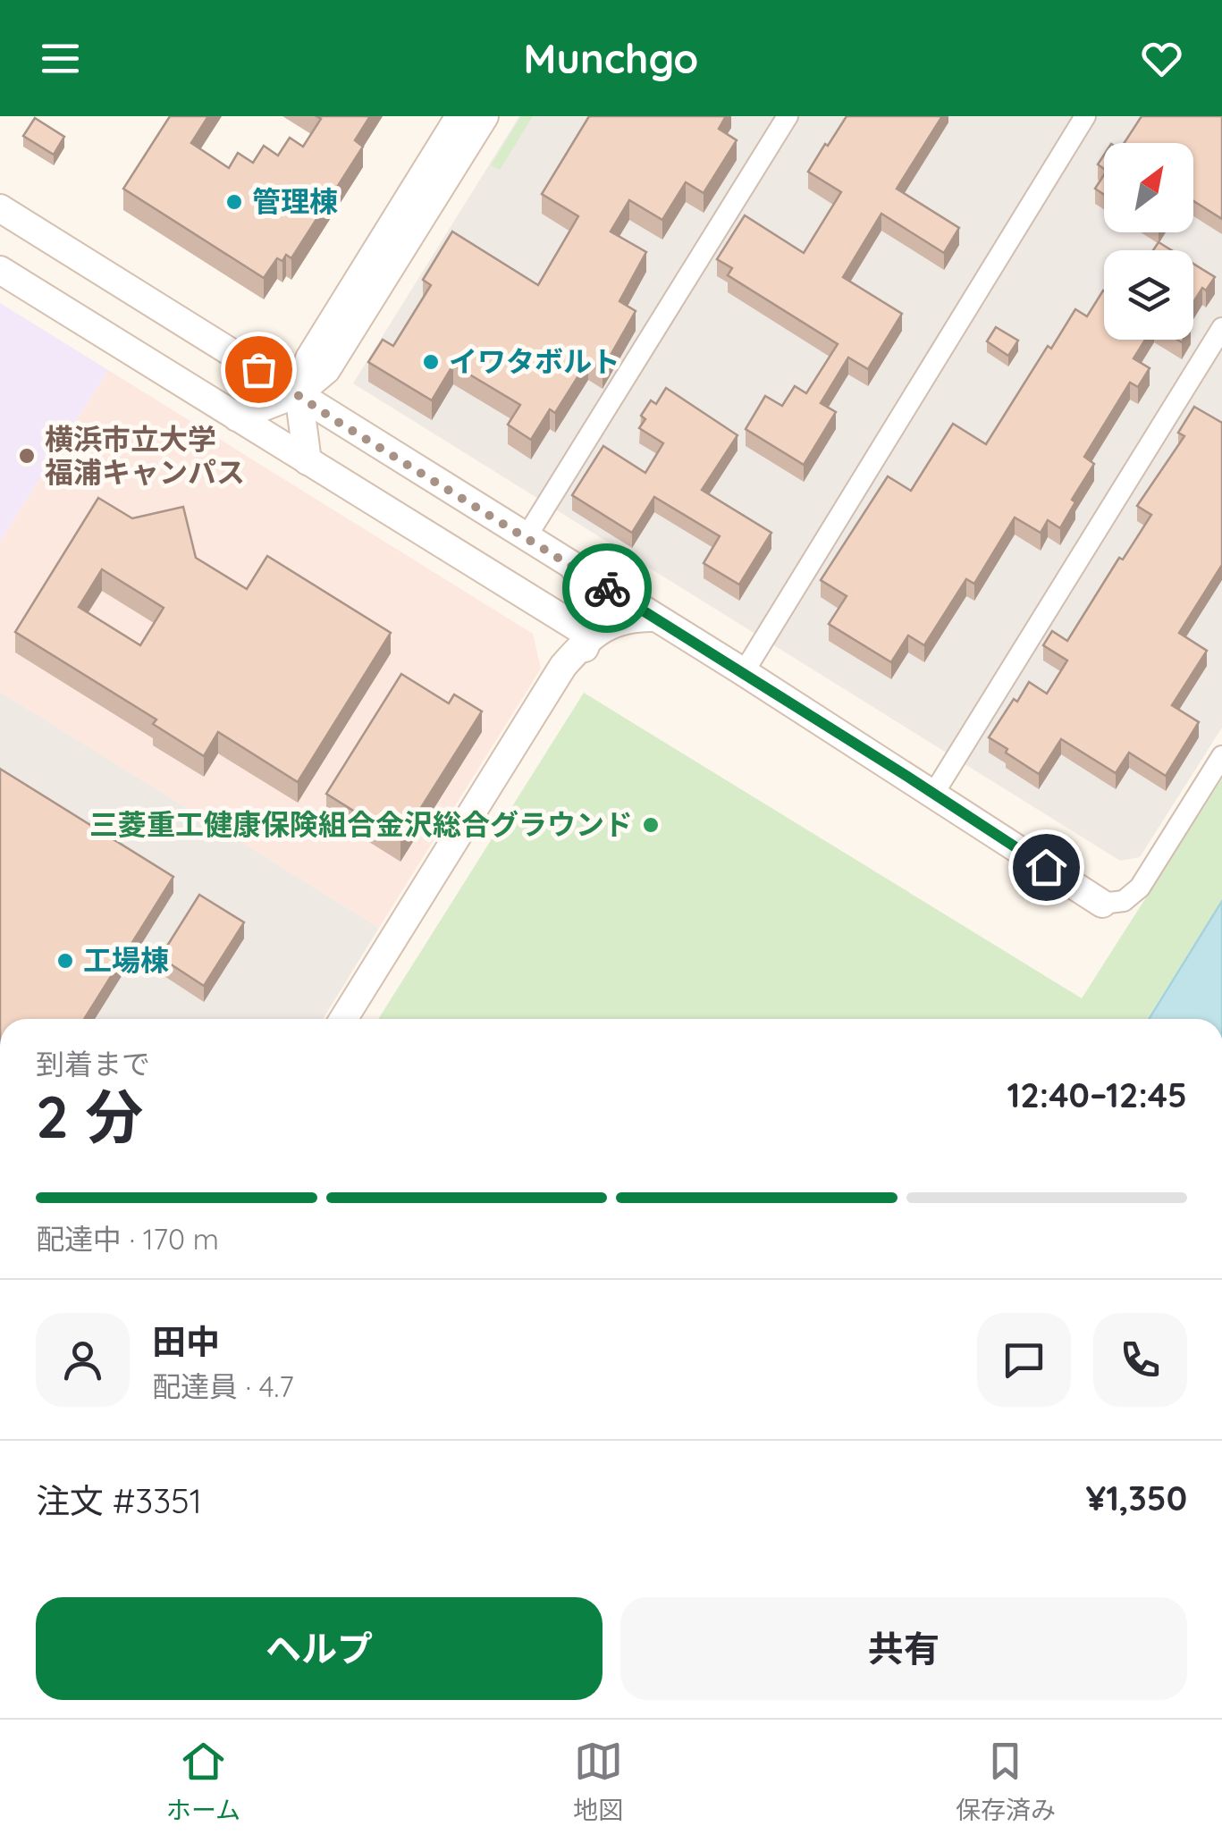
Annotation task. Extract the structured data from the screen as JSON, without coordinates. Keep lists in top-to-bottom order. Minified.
{"places":["管理棟","イワタボルト","横浜市立大学 福浦キャンパス","三菱重工健康保険組合金沢総合グラウンド","工場棟"],"north":"top right","page":{"header":"Munchgo","heading":["2 分","到着まで","12:40–12:45"],"panel":["田中","配達員 · 4.7","注文 #3351","¥1,350"],"bar":"配達中 · 170 m","buttons":["ヘルプ","共有"],"tabs":["ホーム","地図","保存済み"]}}
